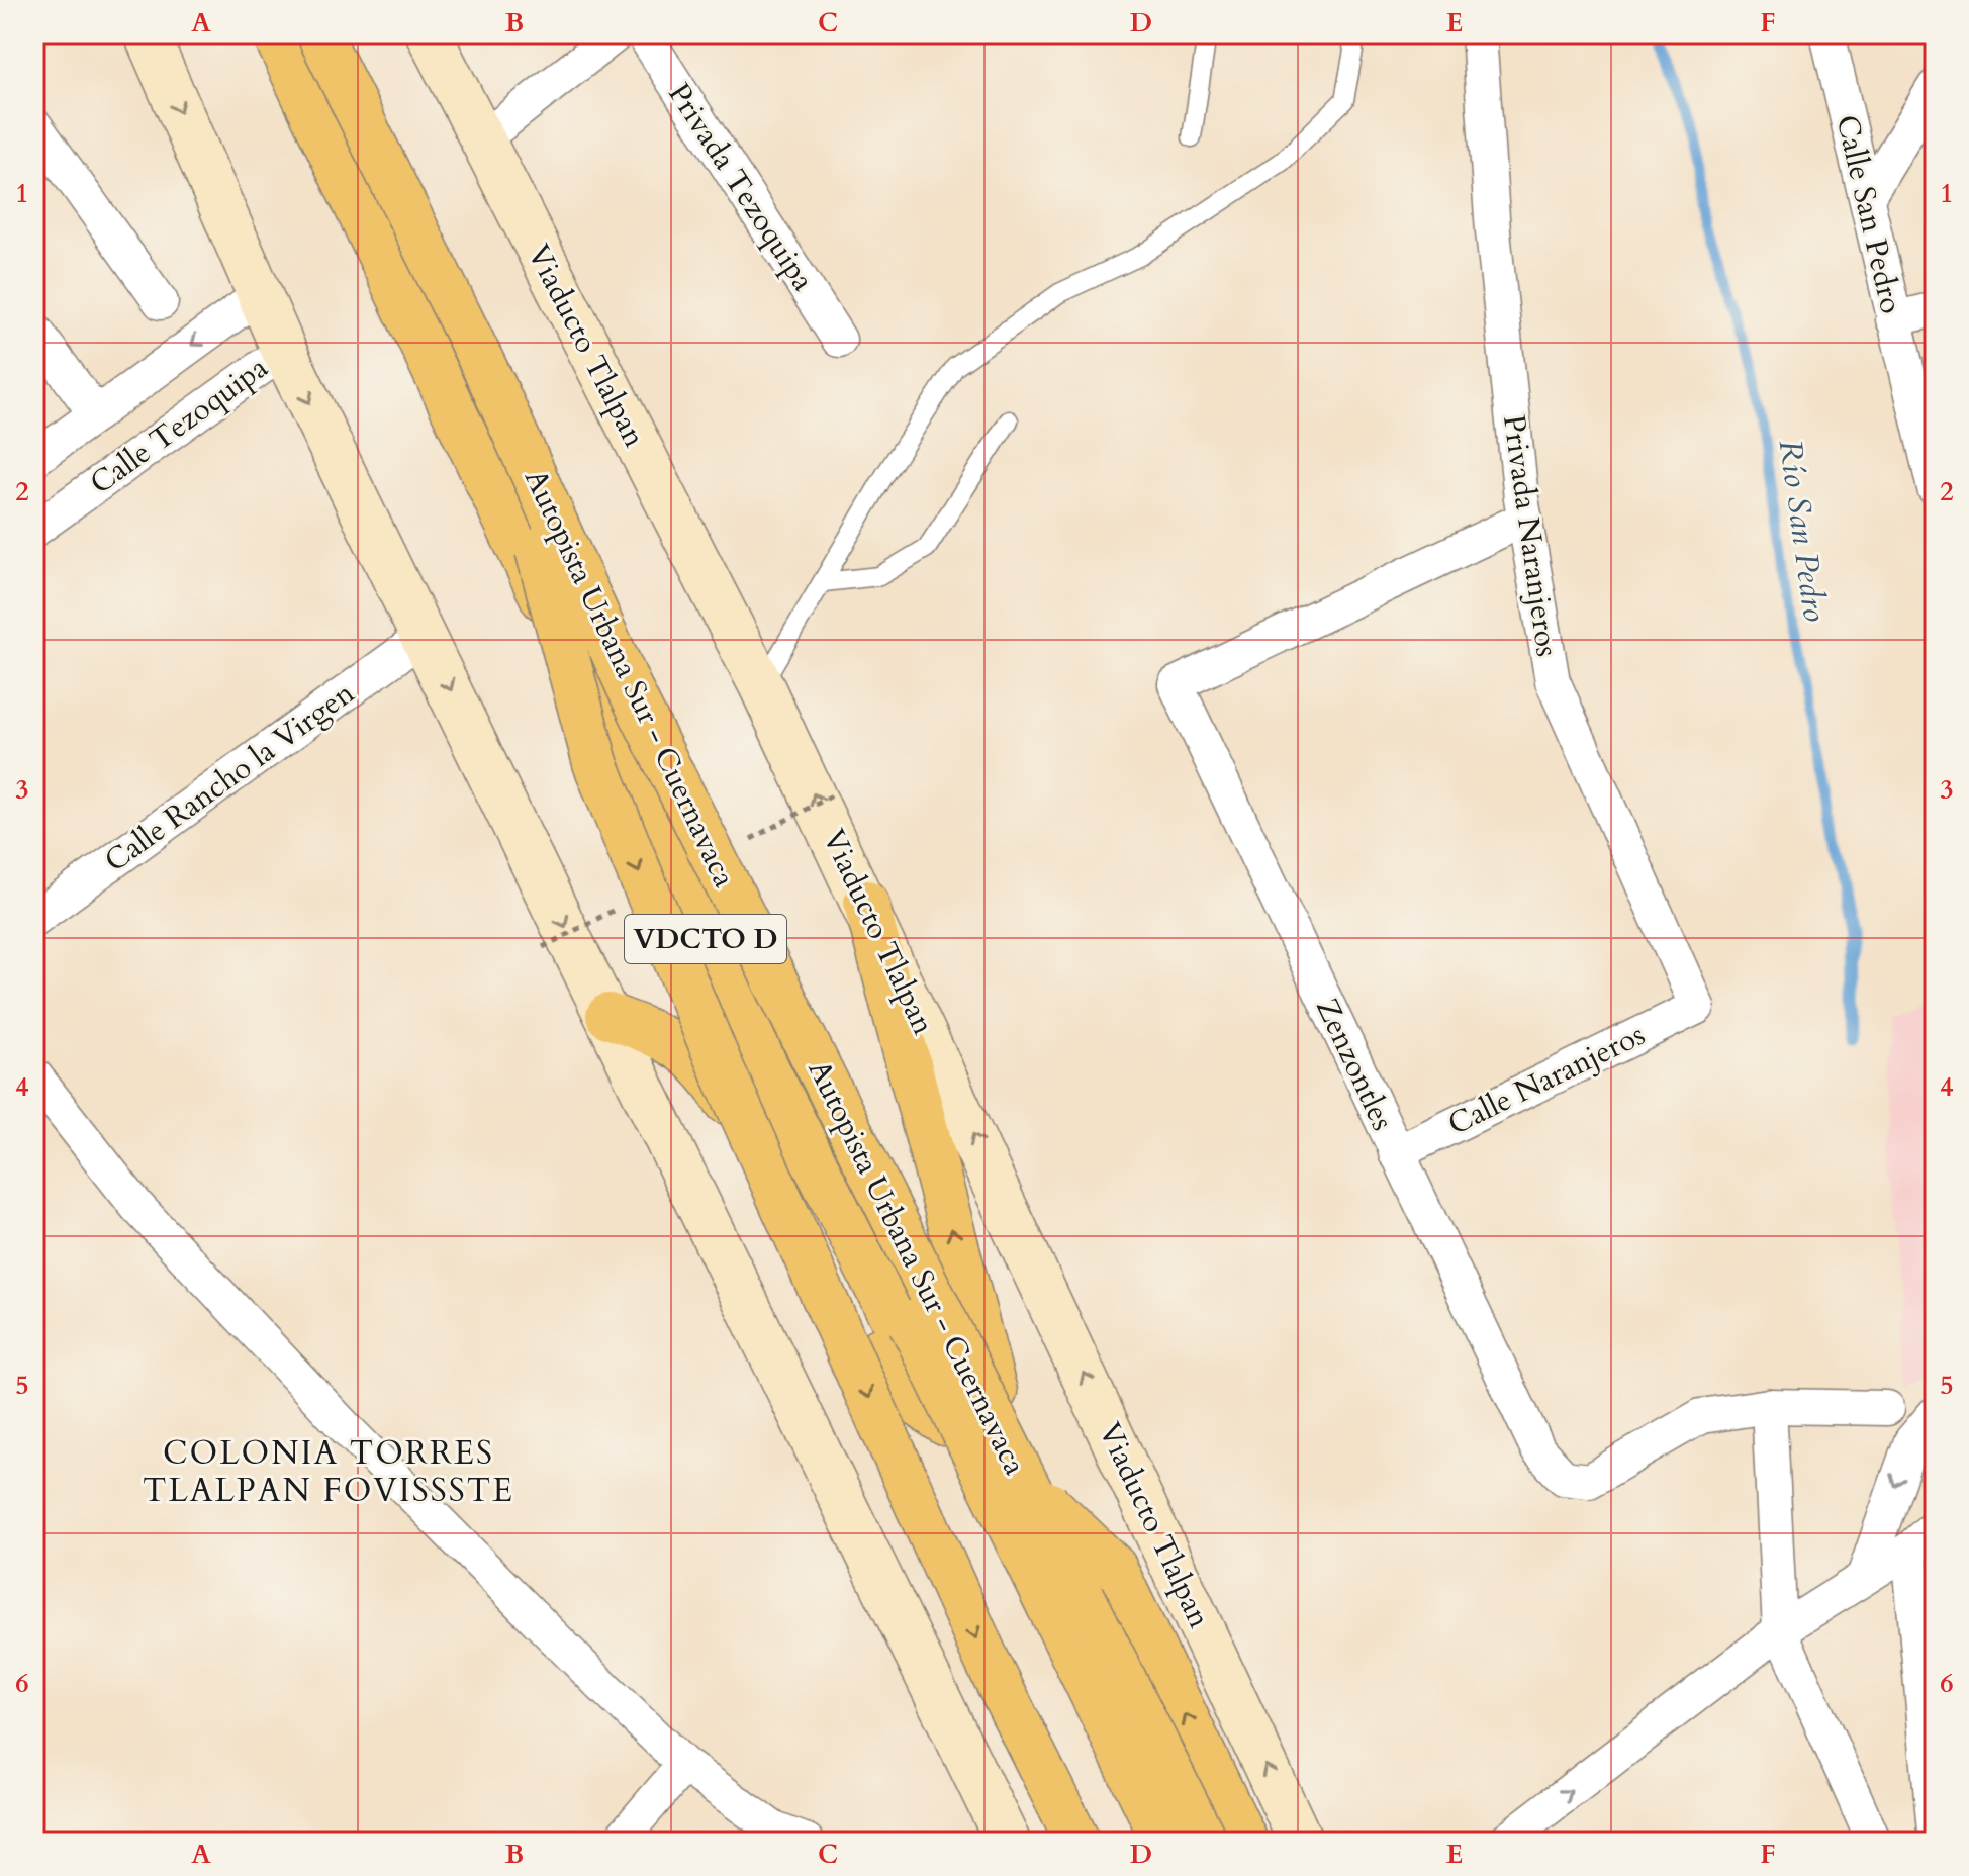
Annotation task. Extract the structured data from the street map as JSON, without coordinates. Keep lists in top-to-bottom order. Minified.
{"streets":{"highway":["Autopista Urbana Sur - Cuernavaca","VDCTO D"],"main road":["Viaducto Tlalpan"],"street":["Privada Tezoquipa","Calle San Pedro","Calle Tezoquipa","Privada Naranjeros","Calle Rancho la Virgen","Zenzontles","Calle Naranjeros"]},"crossings":[["Privada Naranjeros","Zenzontles"],["Privada Naranjeros","Calle Naranjeros"],["Autopista Urbana Sur - Cuernavaca","VDCTO D"],["Zenzontles","Calle Naranjeros"]],"districts":["COLONIA TORRES TLALPAN FOVISSSTE"],"water":["Río San Pedro"],"grid":{"columns":["A","B","C","D","E","F"],"rows":["1","2","3","4","5","6"]}}
